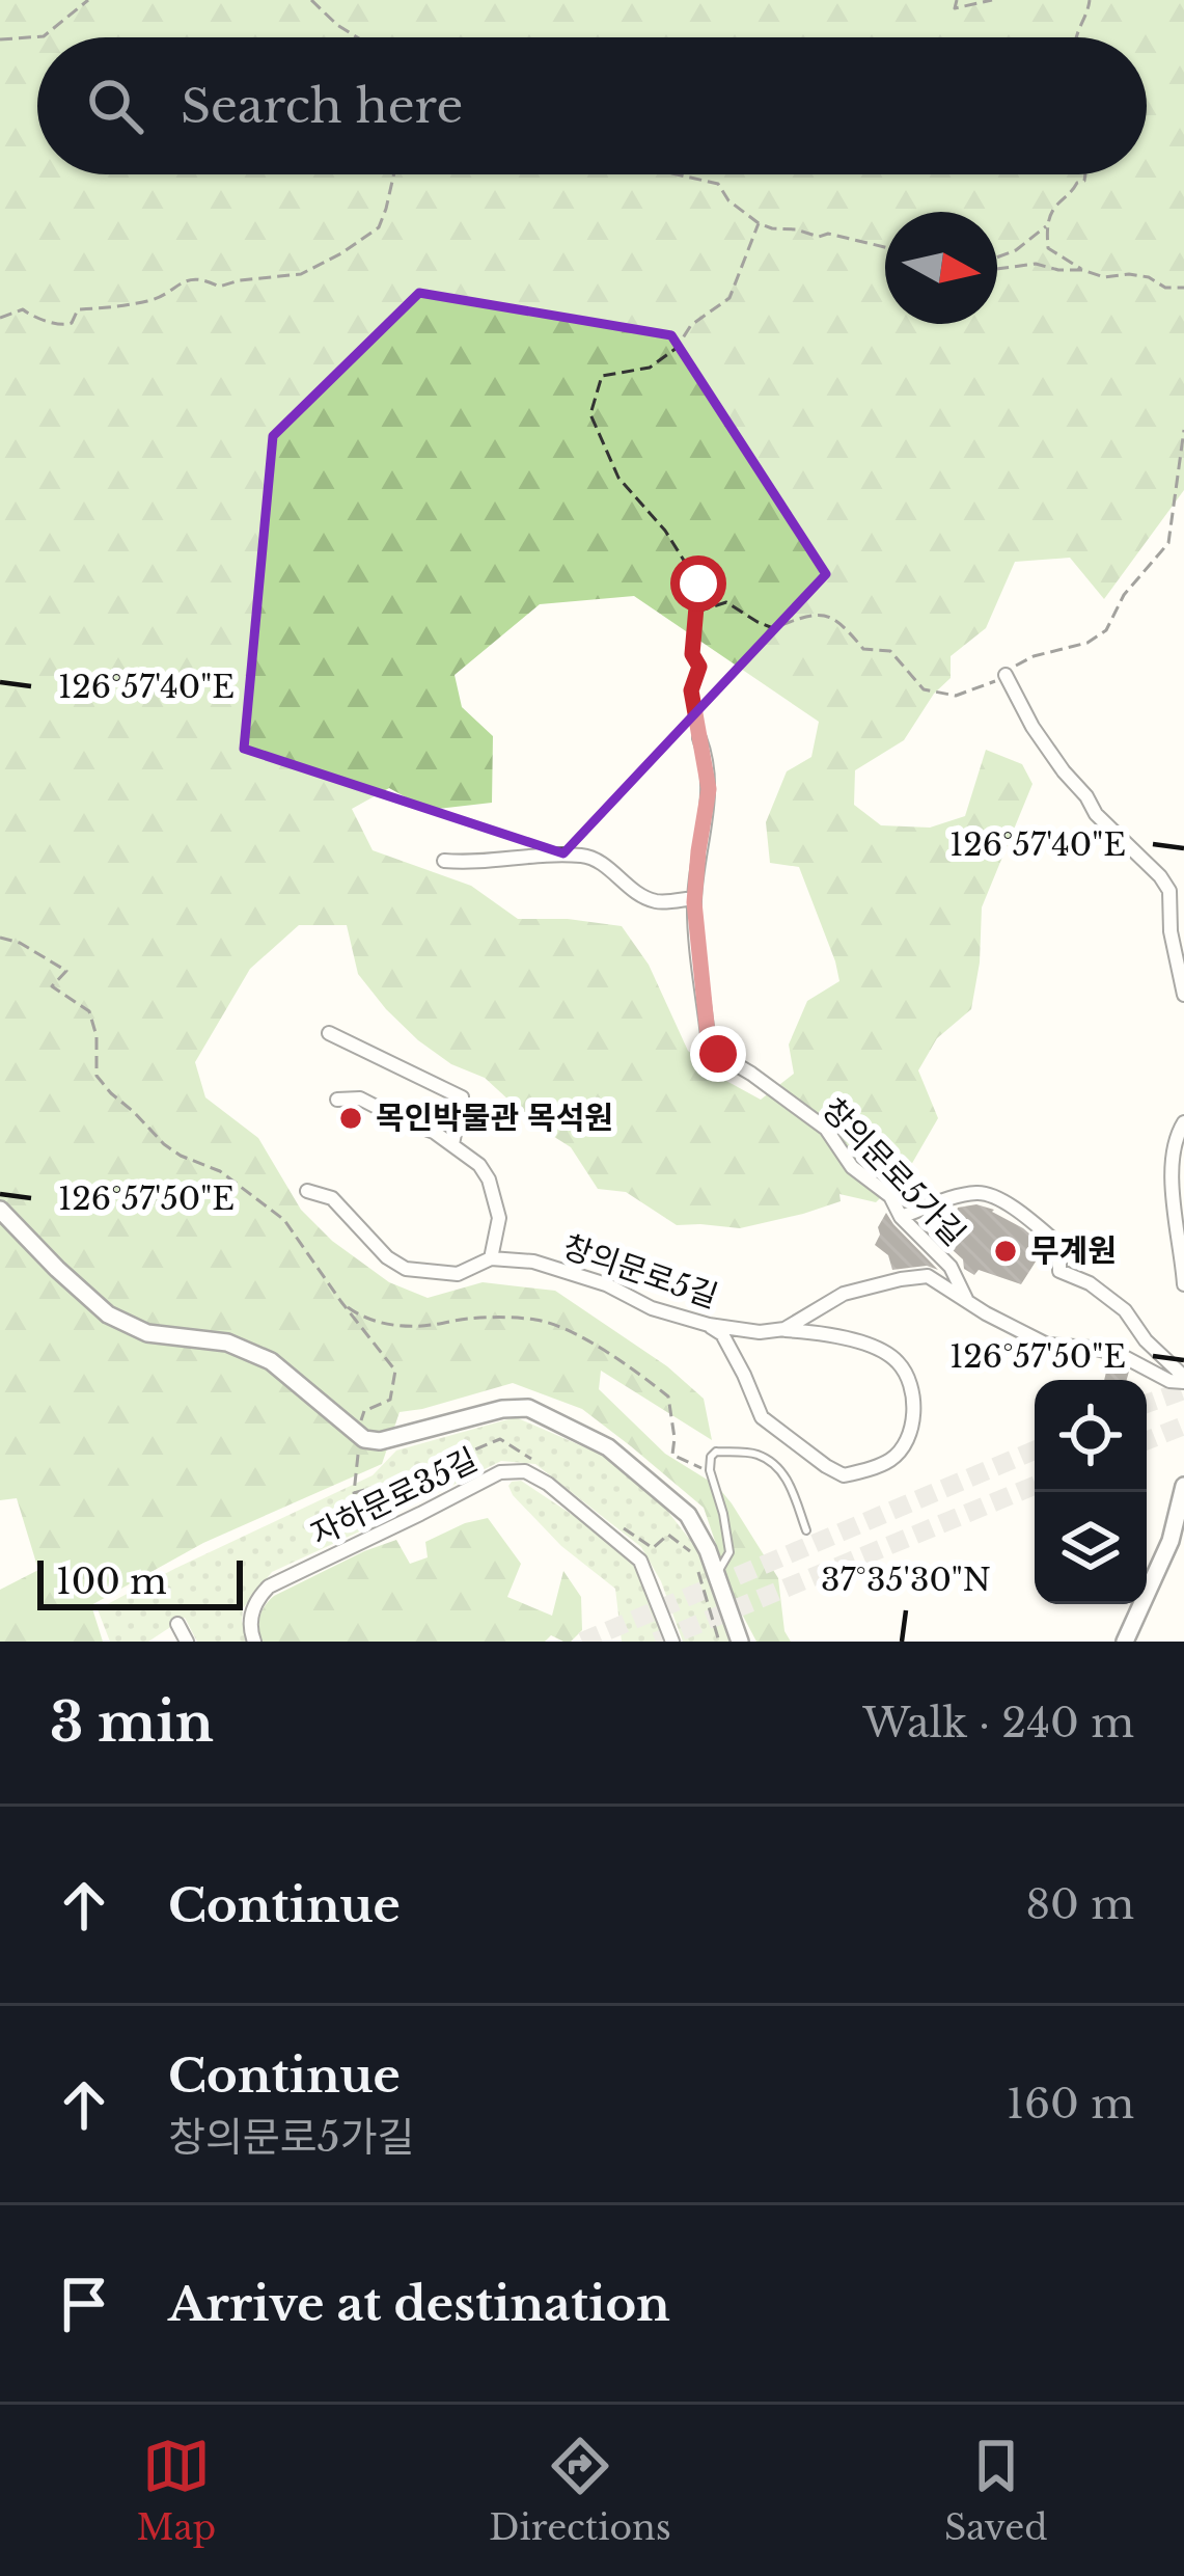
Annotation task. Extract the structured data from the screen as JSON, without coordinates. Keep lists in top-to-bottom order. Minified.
{"streets":{"street":["창의문로5가길","창의문로5길","자하문로35길"]},"places":["목인박물관 목석원","무계원"],"scale_bar":"100 m","north":"right","page":{"search":"Search here","scale":"100 m","heading":["3 min","Walk · 240 m"],"list":[["Continue","80 m"],["Continue","창의문로5가길","160 m"],"Arrive at destination"],"nav":["Map","Directions","Saved"]},"coordinates":["126°57'40\"E","126°57'50\"E","37°35'30\"N"]}
